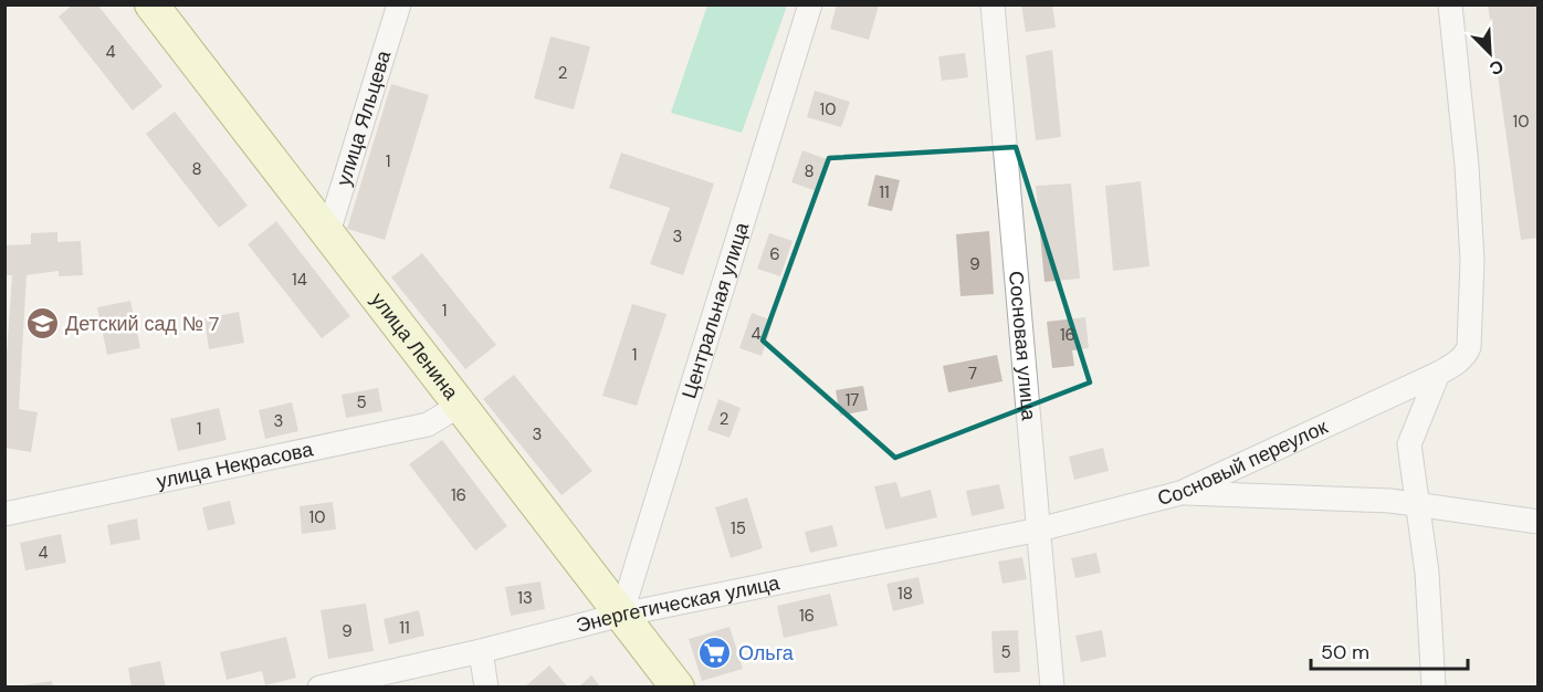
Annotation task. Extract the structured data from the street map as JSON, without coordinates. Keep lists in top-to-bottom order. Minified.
{"streets":{"street":["улица Яльцева","Центральная улица","улица Ленина","Сосновая улица","Сосновый переулок","улица Некрасова","Энергетическая улица"]},"crossings":[["улица Яльцева","улица Ленина"],["Центральная улица","улица Ленина"],["Центральная улица","Энергетическая улица"],["улица Ленина","улица Некрасова"],["улица Ленина","Энергетическая улица"],["Сосновая улица","Сосновый переулок"],["Сосновая улица","Энергетическая улица"],["Сосновый переулок","Энергетическая улица"]],"places":{"school or university":["Детский сад № 7"],"supermarket":["Ольга"]},"house_numbers":["4","2","10","10","1","8","8","11","3","6","9","14","1","4","16","1","7","17","5","2","3","1","3","16","10","15","4","18","13","16","11","9","5"],"scale_bar":"50 m","north":"bottom right"}
